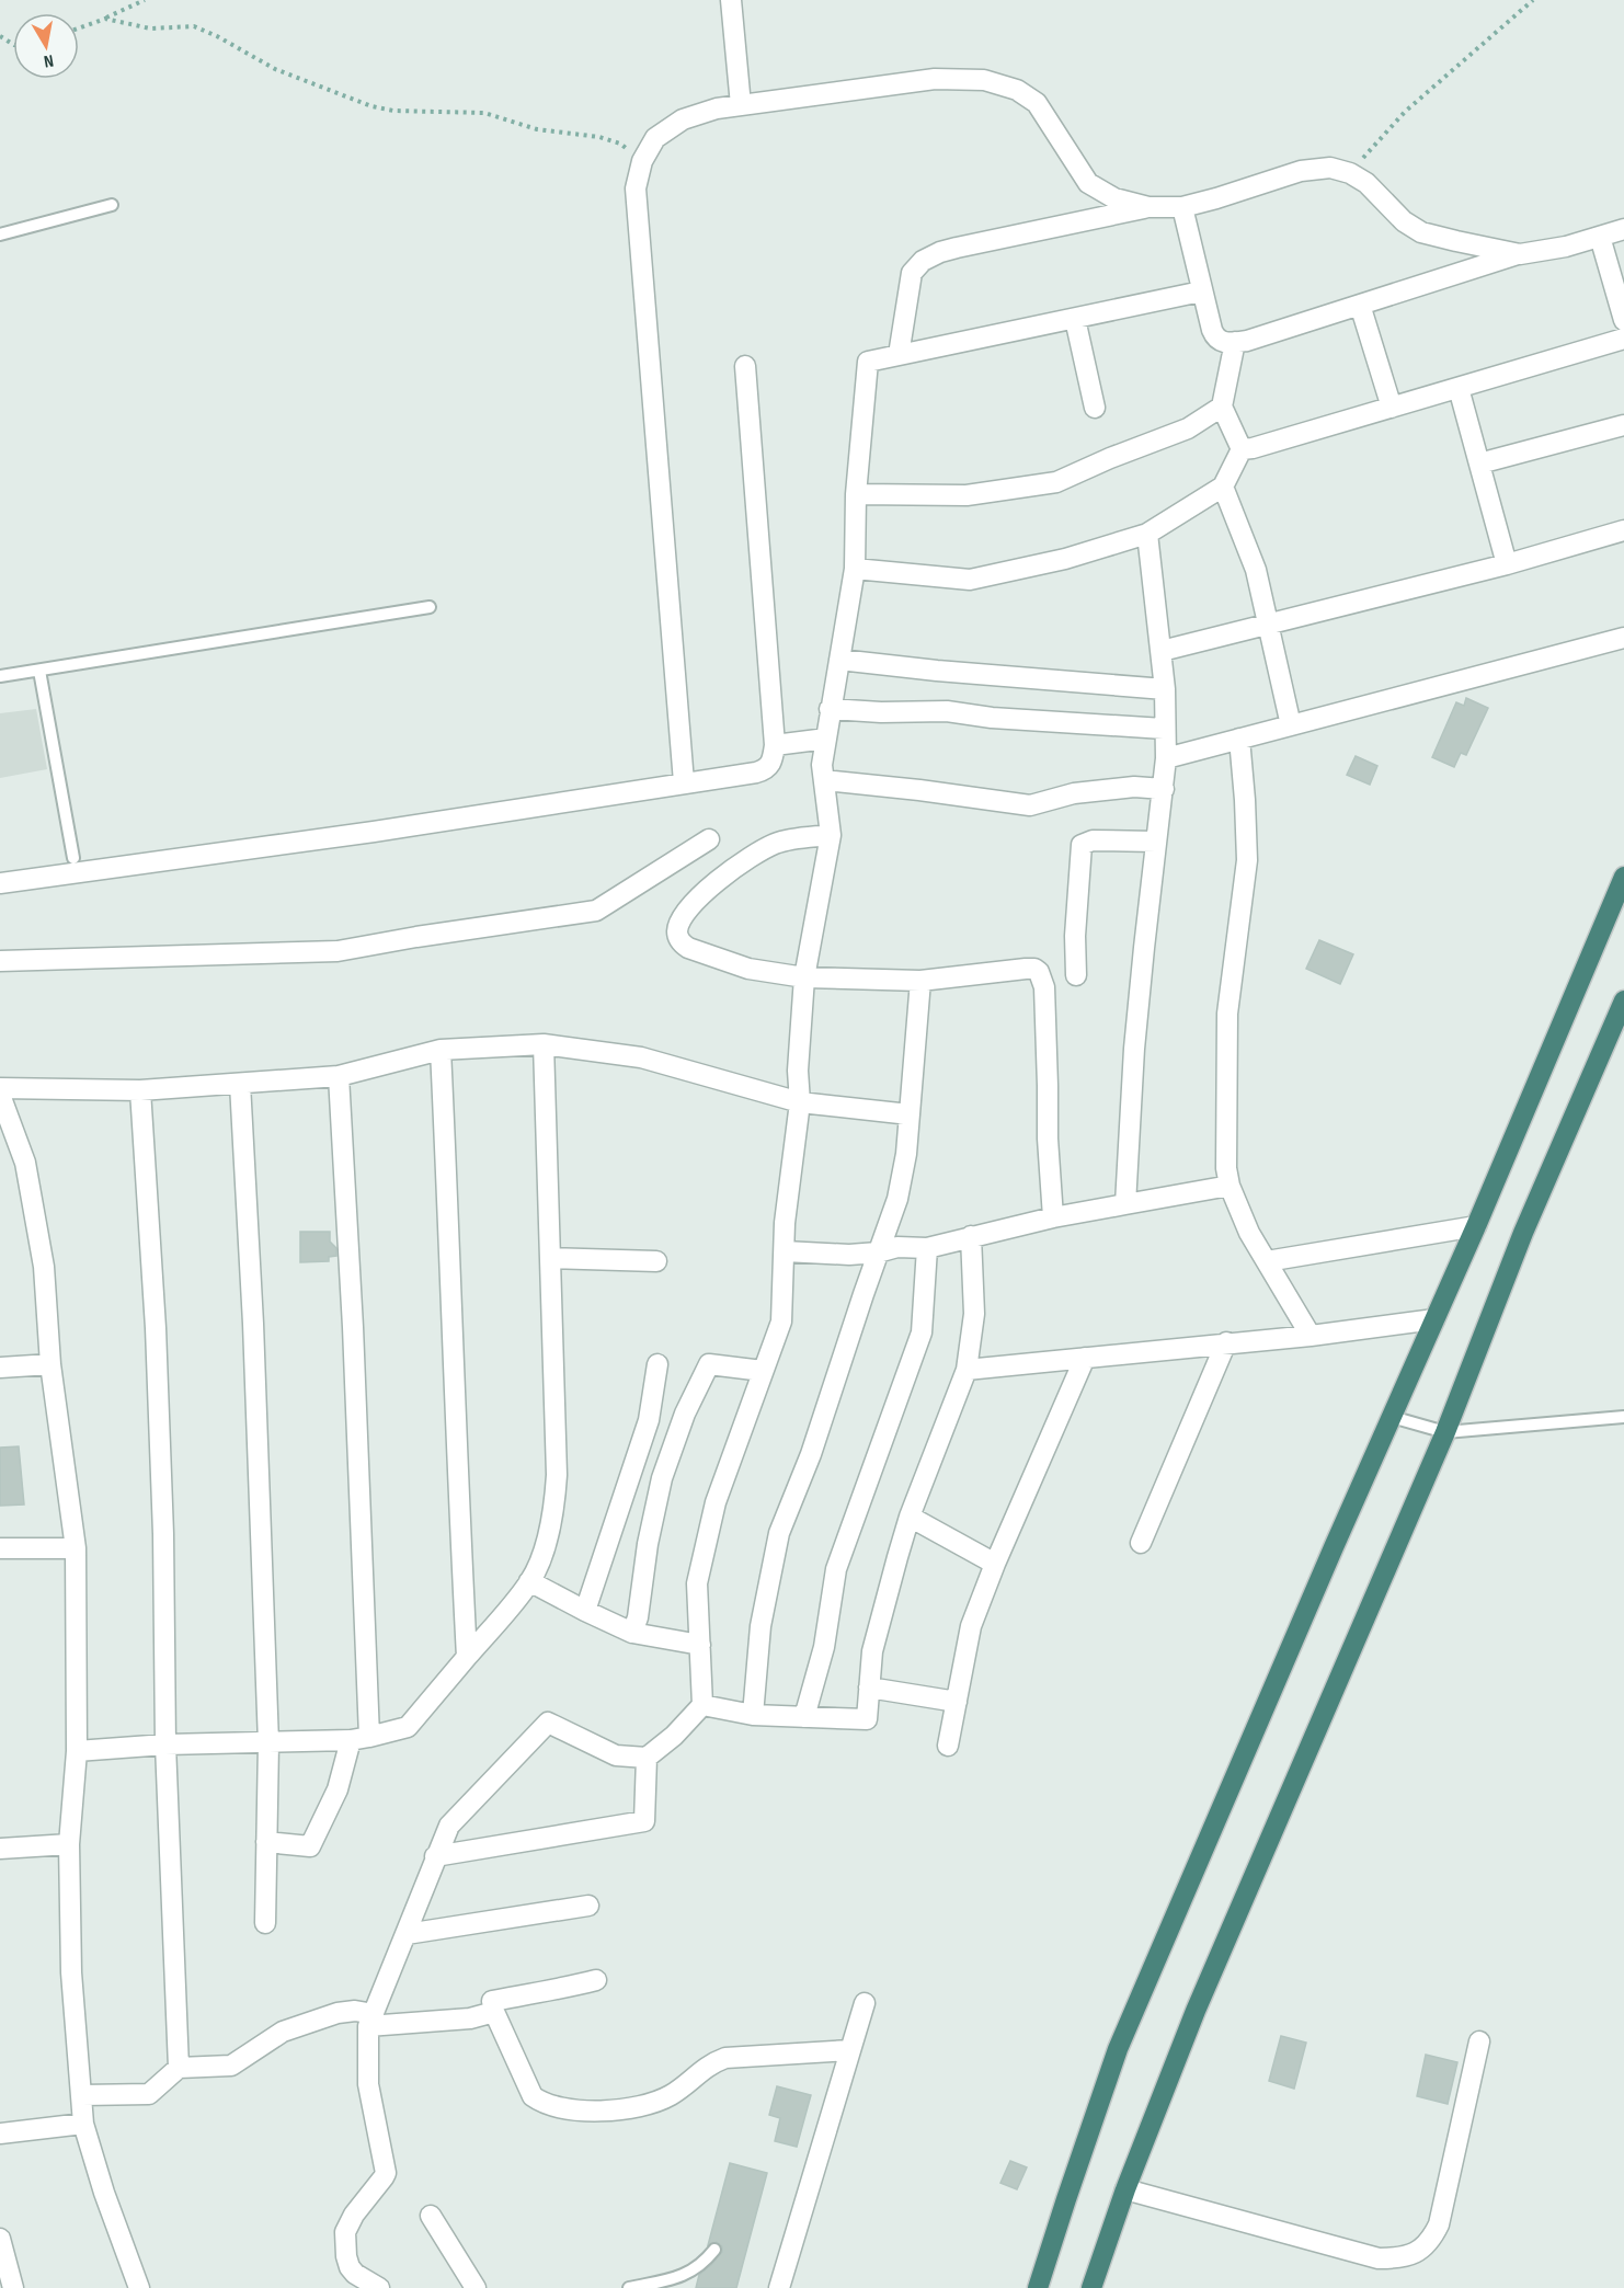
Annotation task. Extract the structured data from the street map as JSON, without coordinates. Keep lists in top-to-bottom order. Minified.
{"north":"bottom"}
